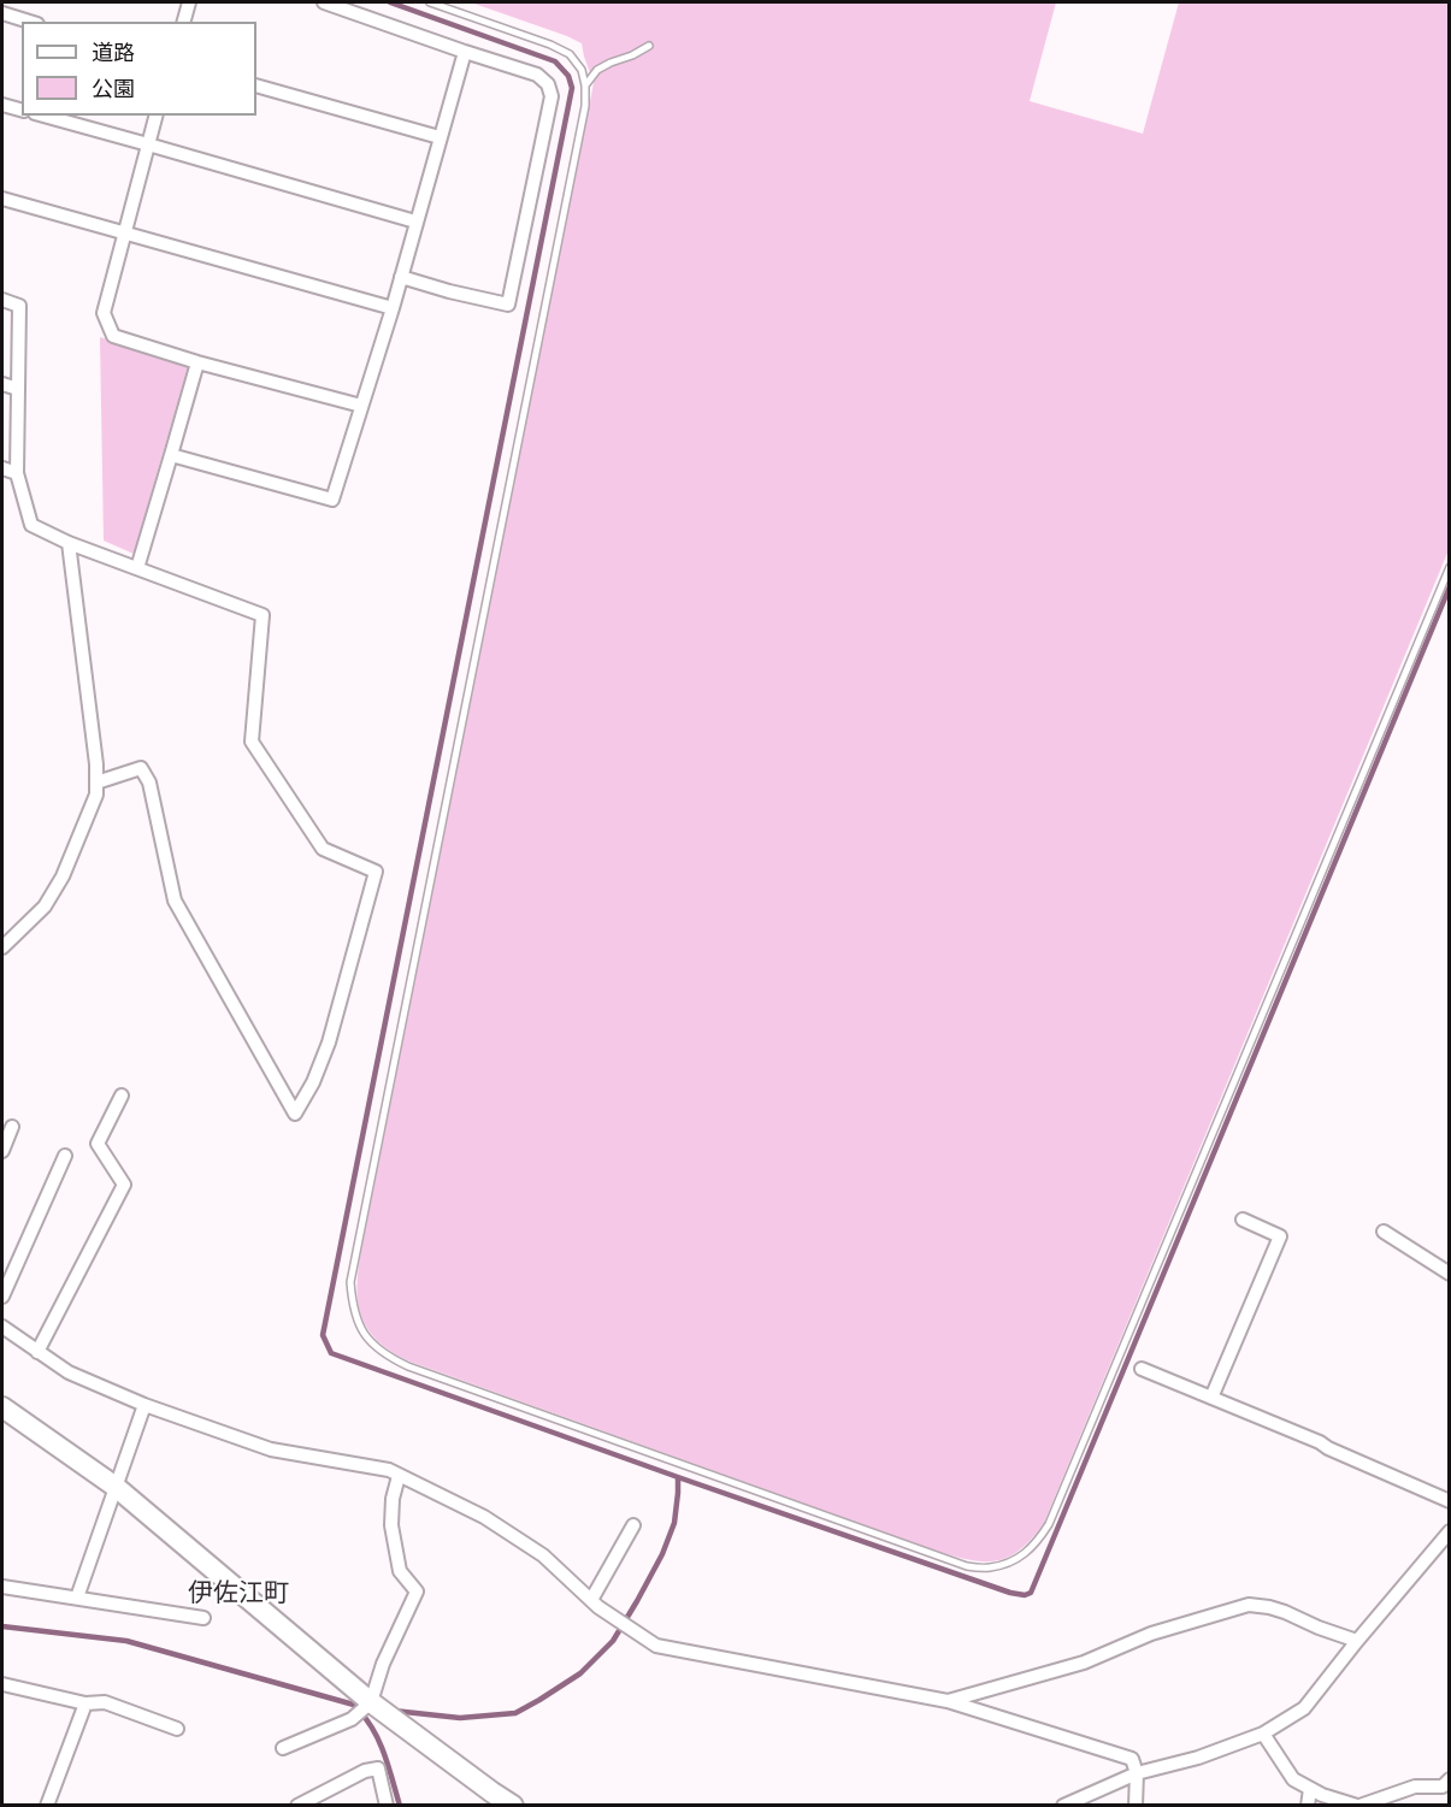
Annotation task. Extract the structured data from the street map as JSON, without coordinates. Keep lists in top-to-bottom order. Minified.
{"districts":["伊佐江町"],"legend":["道路","公園"]}
